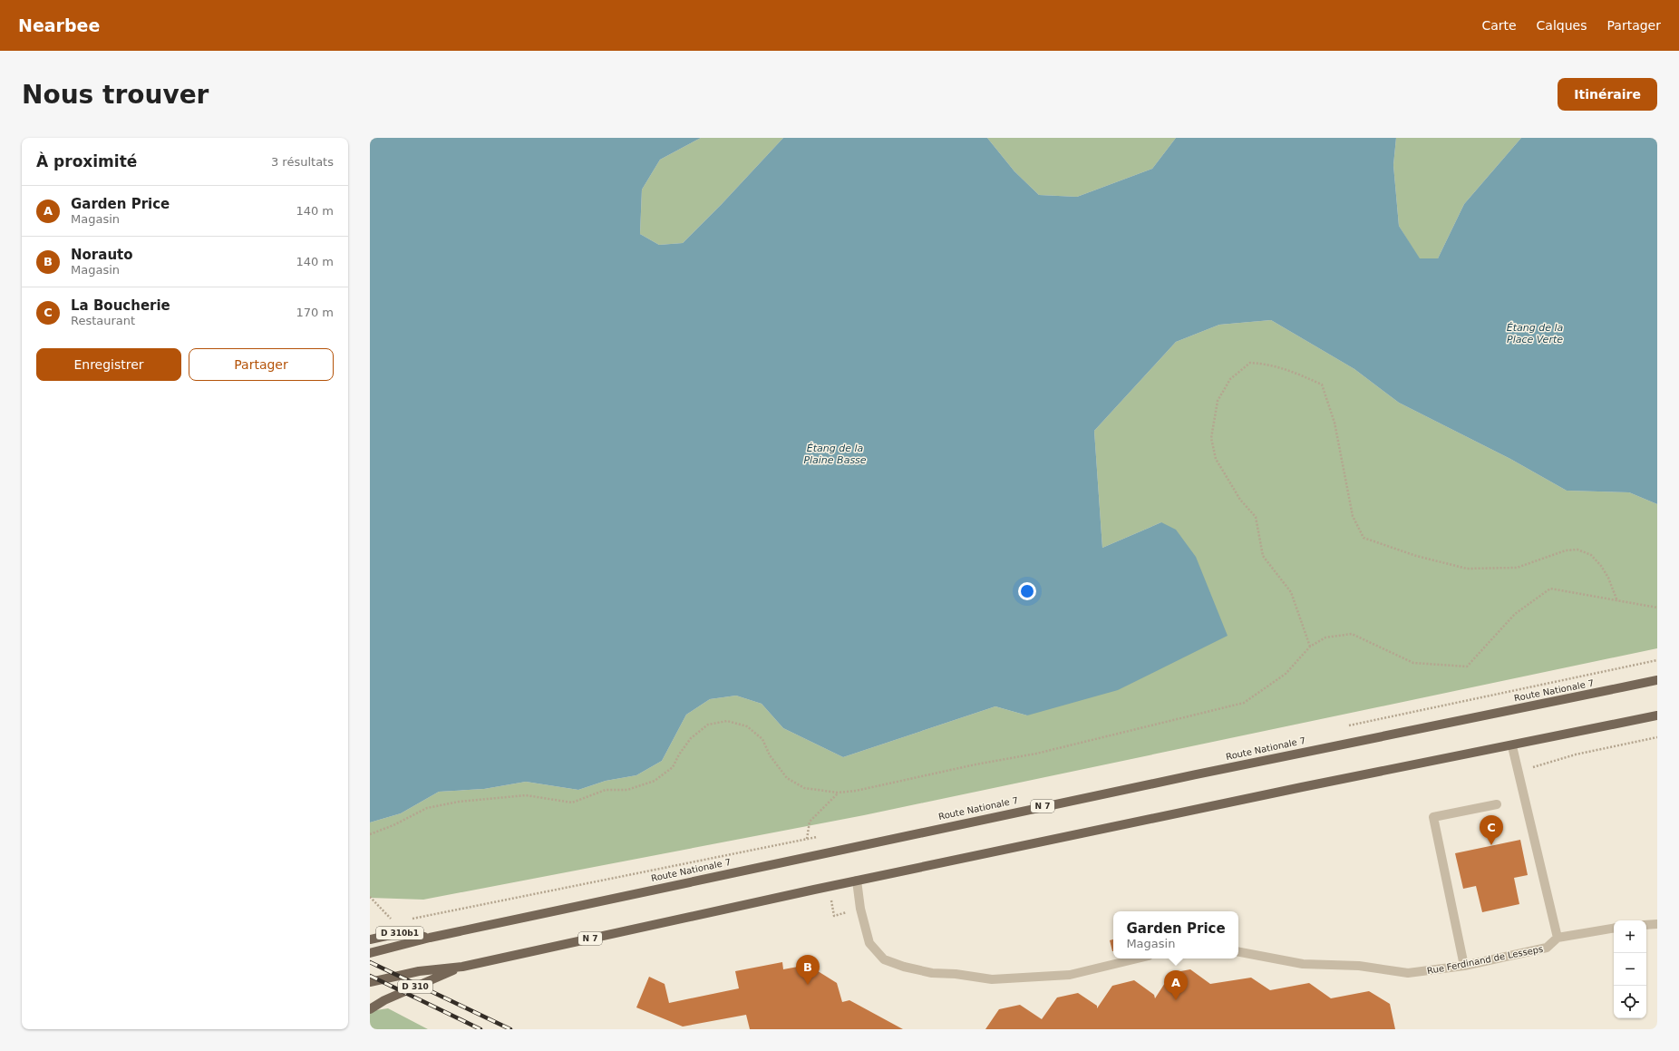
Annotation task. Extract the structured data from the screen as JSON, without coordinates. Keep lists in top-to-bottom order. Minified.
{"streets":{"main road":["Route Nationale 7","N 7","D 310b1","D 310"],"street":["Rue Ferdinand de Lesseps"]},"crossings":[["Route Nationale 7","D 310b1"],["N 7","D 310"]],"water":["Étang de la Place Verte","Étang de la Plaine Basse"],"page":{"header":"Nearbee","nav":["Carte","Calques","Partager"],"buttons":["Itinéraire",["Enregistrer","Partager"]],"title":"Nous trouver","heading":["À proximité","3 résultats"],"list":[{"mark":"A","name":"Garden Price","note":"Magasin","value":"140 m"},{"mark":"B","name":"Norauto","note":"Magasin","value":"140 m"},{"mark":"C","name":"La Boucherie","note":"Restaurant","value":"170 m"}],"pins":["C","B","A"],"popup":["Garden Price","Magasin"],"map_buttons":["+","−"]}}
